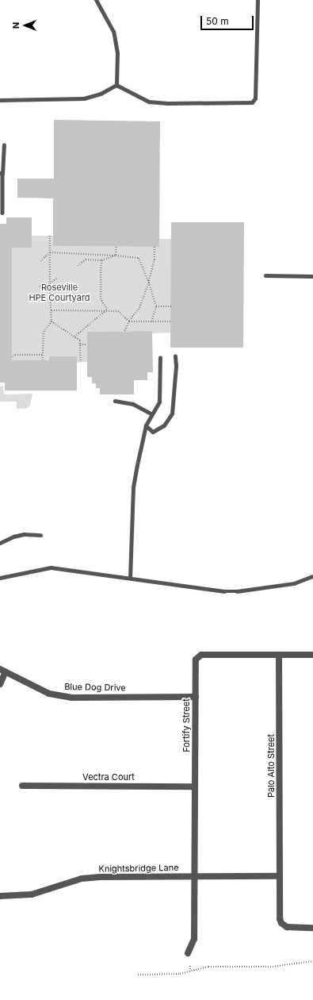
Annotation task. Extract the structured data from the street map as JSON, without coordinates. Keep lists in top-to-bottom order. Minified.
{"streets":{"street":["Blue Dog Drive","Fortify Street","Palo Alto Street","Vectra Court","Knightsbridge Lane"]},"crossings":[["Blue Dog Drive","Fortify Street"],["Fortify Street","Palo Alto Street"],["Fortify Street","Vectra Court"],["Fortify Street","Knightsbridge Lane"],["Palo Alto Street","Knightsbridge Lane"]],"parks":["Roseville HPE Courtyard"],"scale_bar":"50 m","north":"left"}
